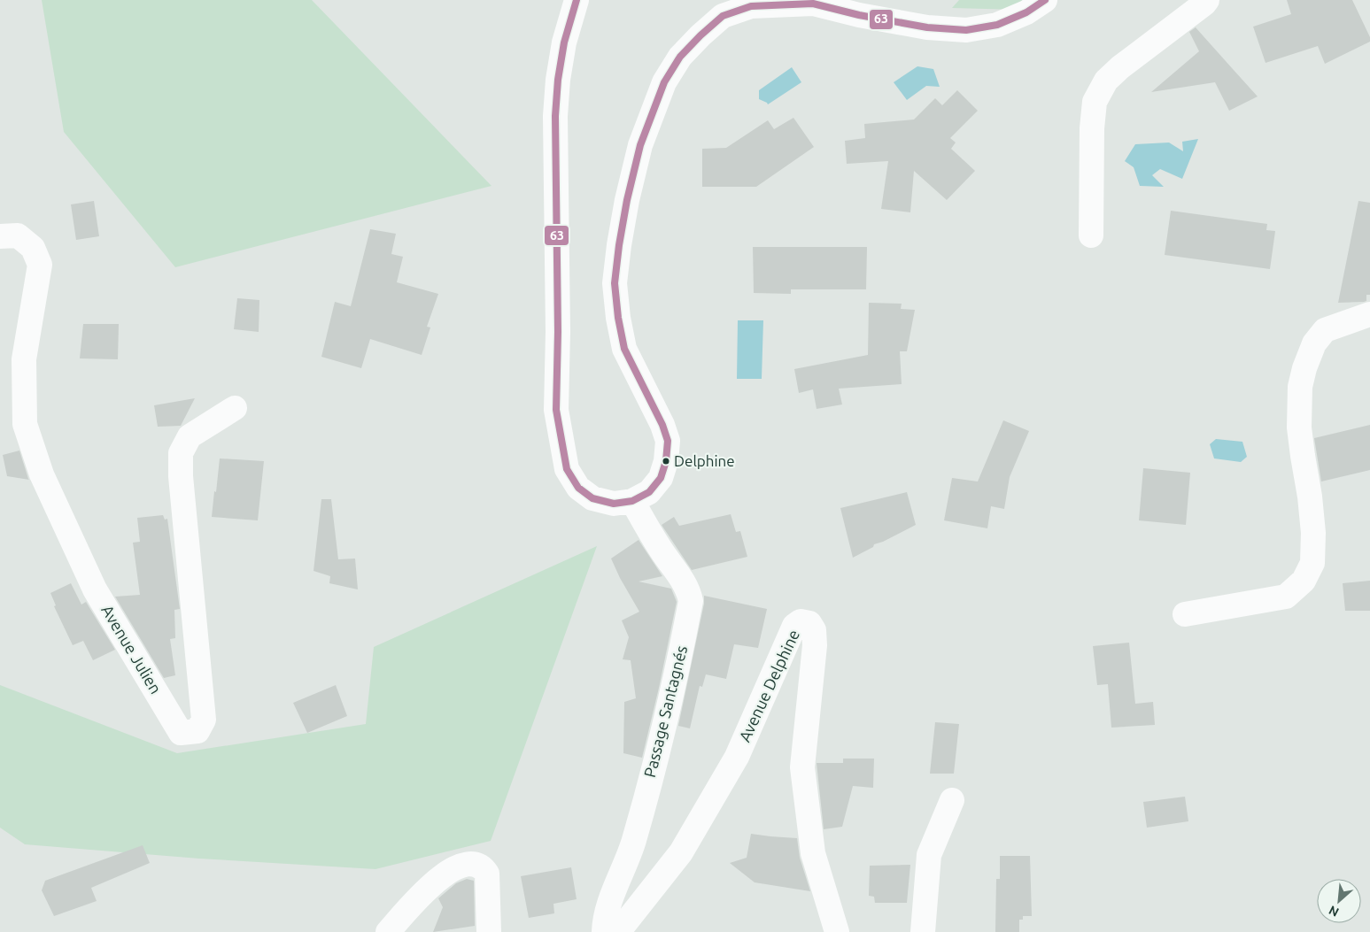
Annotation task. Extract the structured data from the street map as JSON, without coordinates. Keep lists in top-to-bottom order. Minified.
{"streets":{"street":["Avenue Julien","Avenue Delphine","Passage Santagnés"]},"places":["Delphine"],"lines":["transit line 63"],"north":"bottom left"}
